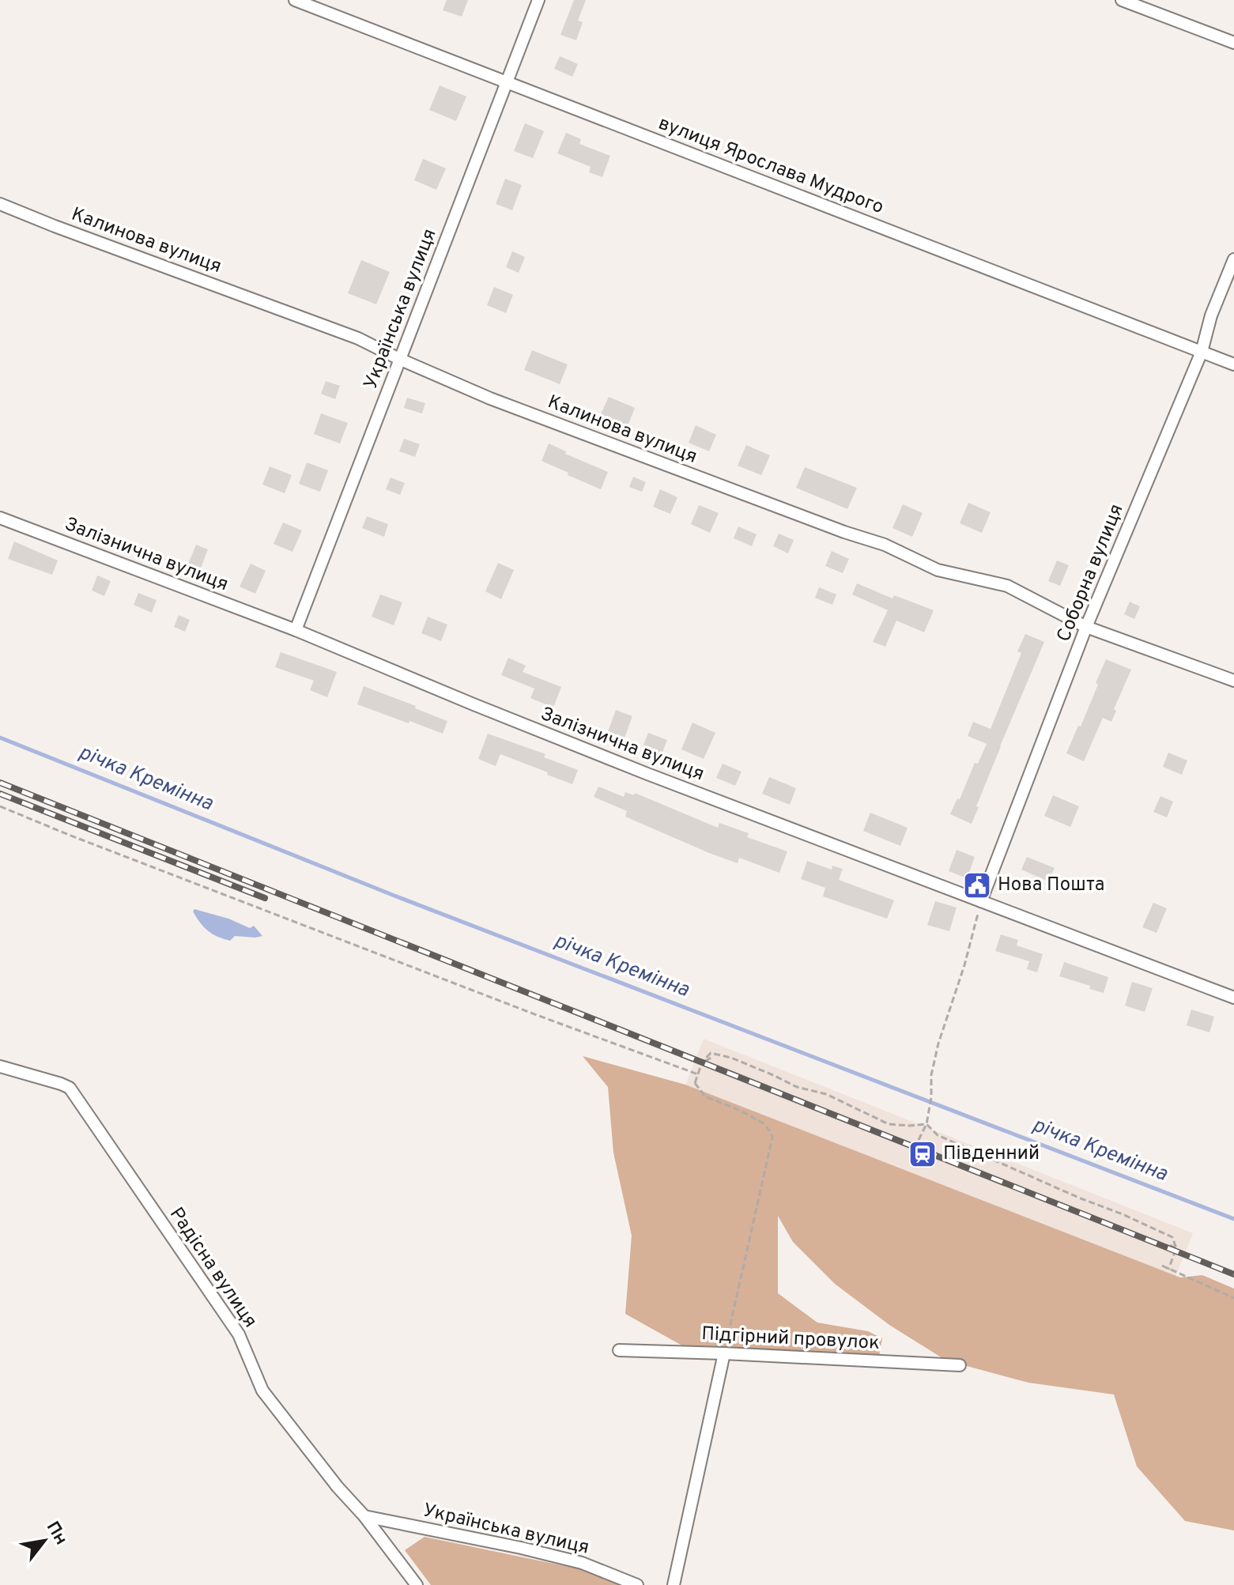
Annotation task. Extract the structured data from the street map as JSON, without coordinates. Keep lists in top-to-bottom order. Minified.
{"streets":{"street":["вулиця Ярослава Мудрого","Калинова вулиця","Українська вулиця","Залізнична вулиця","Соборна вулиця","Радісна вулиця","Підгірний провулок"]},"crossings":[["вулиця Ярослава Мудрого","Українська вулиця"],["вулиця Ярослава Мудрого","Соборна вулиця"],["Калинова вулиця","Українська вулиця"],["Калинова вулиця","Соборна вулиця"],["Українська вулиця","Залізнична вулиця"],["Українська вулиця","Радісна вулиця"],["Залізнична вулиця","Соборна вулиця"]],"water":["річка Кремінна"],"places":{"public building":["Нова Пошта"],"station":["Південний"]},"north":"top right"}
